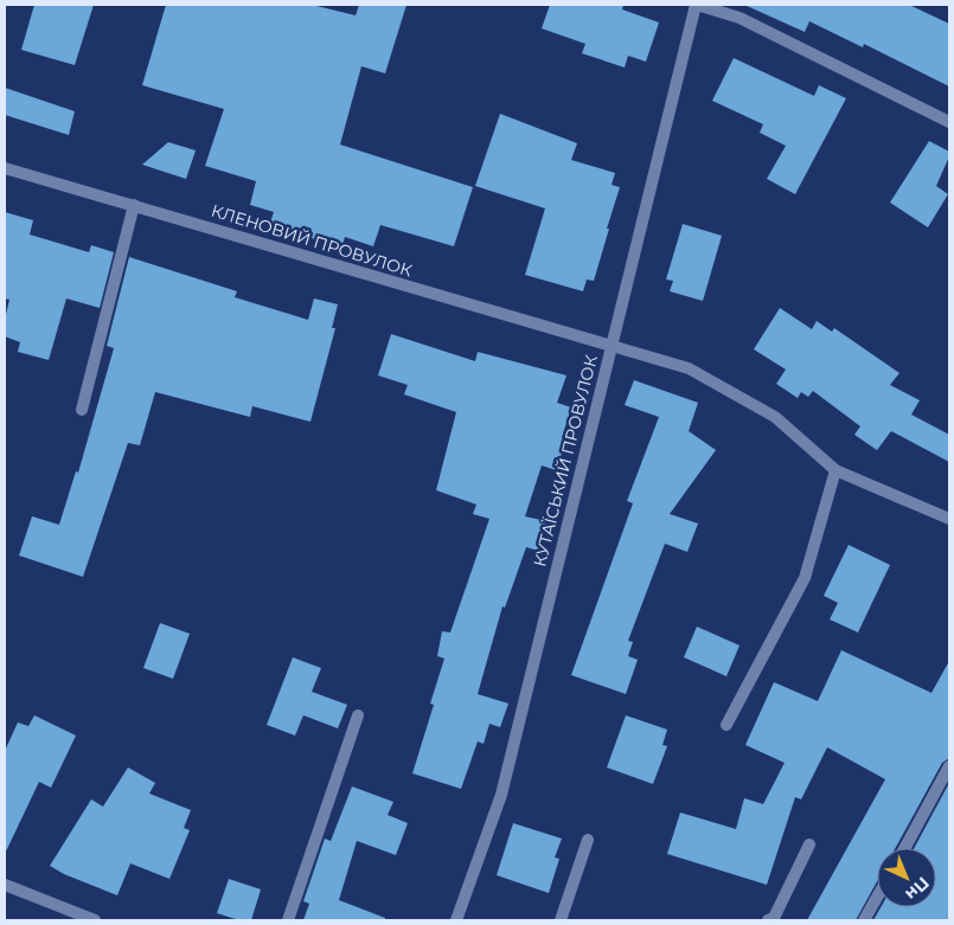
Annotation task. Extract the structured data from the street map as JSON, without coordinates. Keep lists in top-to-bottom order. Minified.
{"streets":{"street":["КЛЕНОВИЙ ПРОВУЛОК","КУТАЇСЬКИЙ ПРОВУЛОК"]},"crossings":[["КЛЕНОВИЙ ПРОВУЛОК","КУТАЇСЬКИЙ ПРОВУЛОК"]],"north":"bottom right"}
